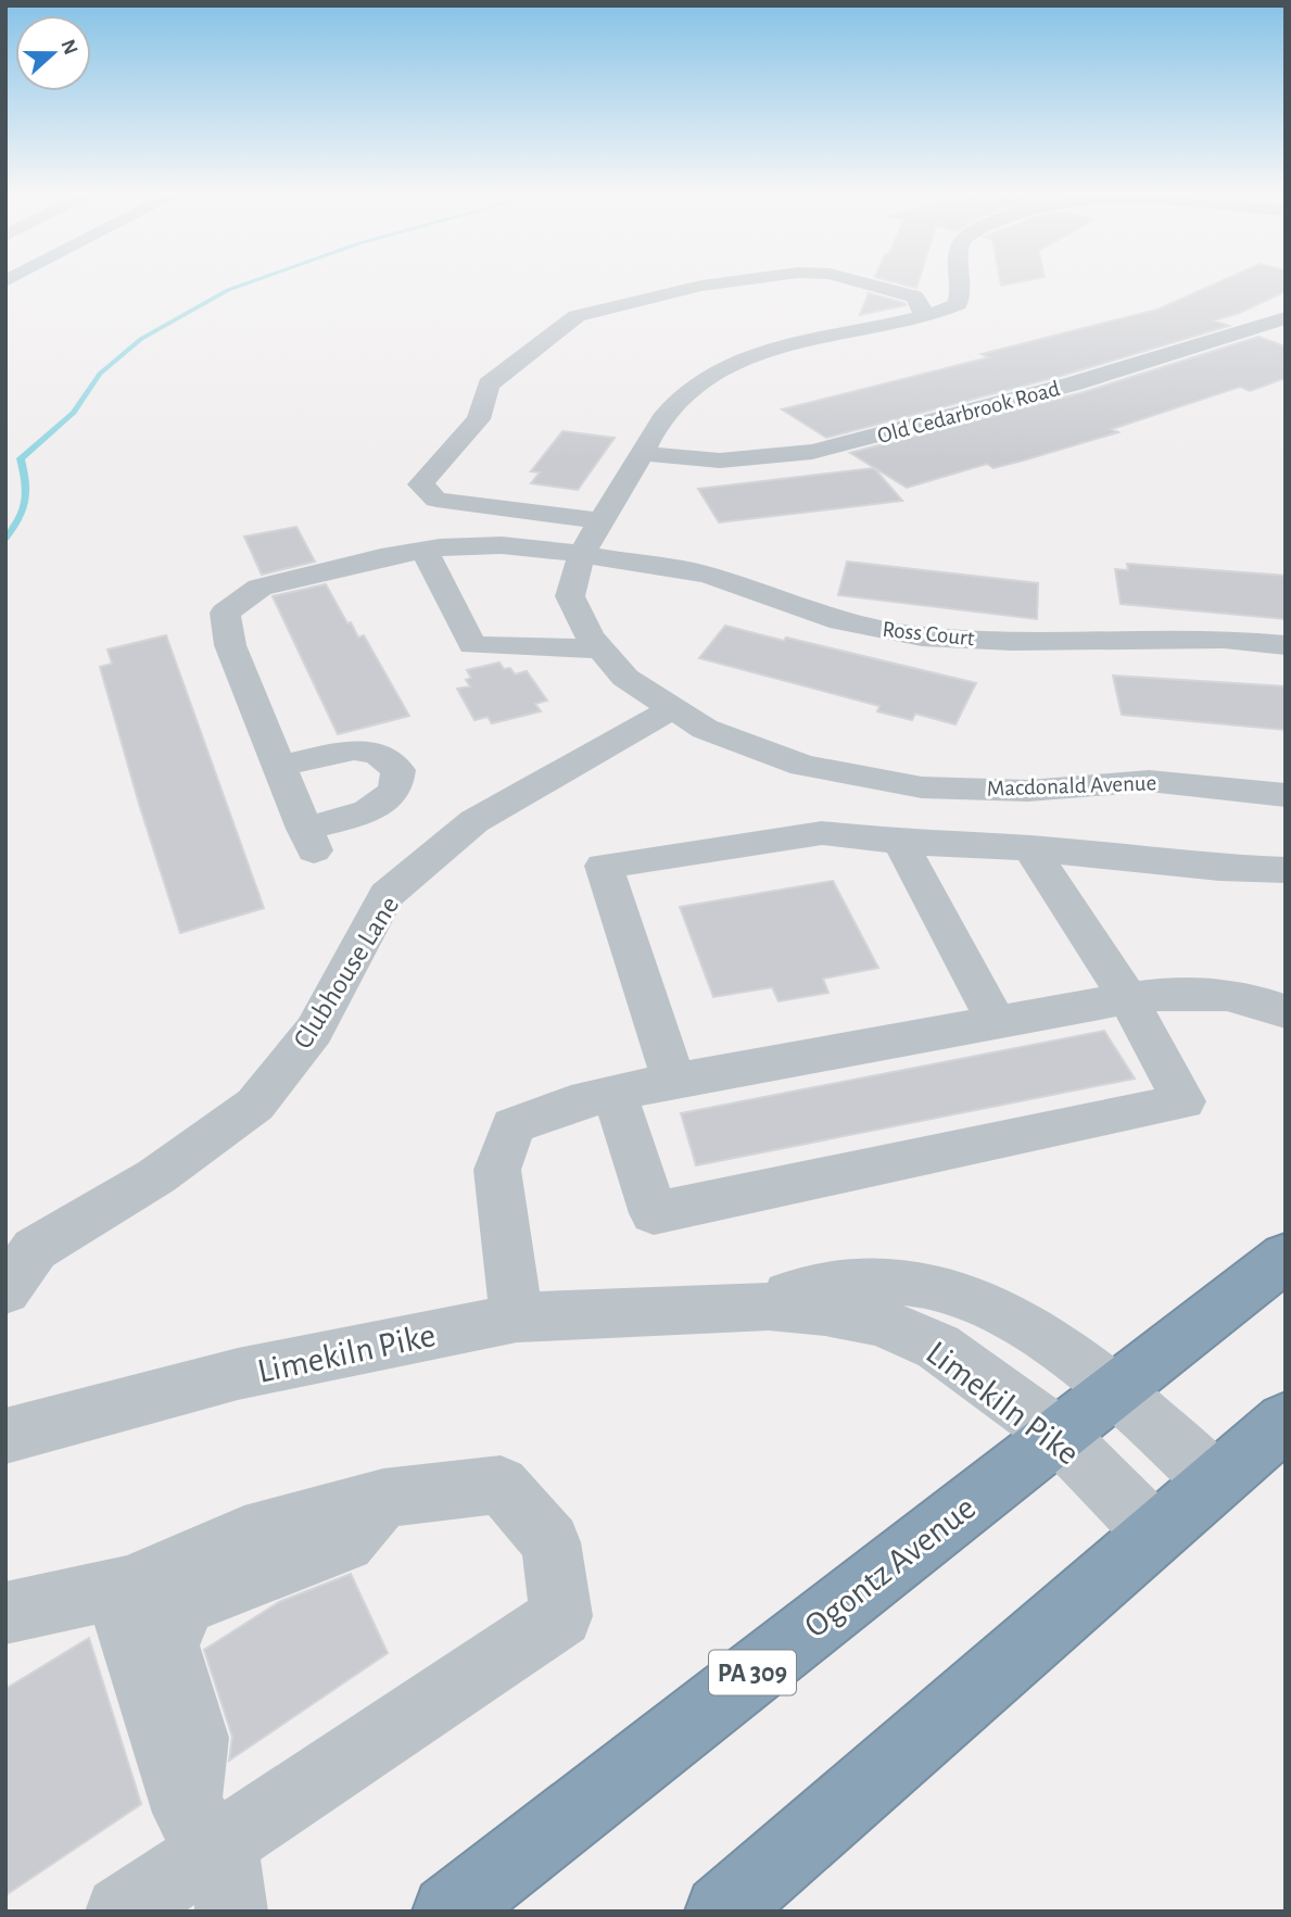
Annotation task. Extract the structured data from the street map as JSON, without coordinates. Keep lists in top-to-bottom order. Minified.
{"streets":{"highway":["Ogontz Avenue","PA 309"],"street":["Old Cedarbrook Road","Ross Court","Macdonald Avenue","Clubhouse Lane","Limekiln Pike"]},"crossings":[["Old Cedarbrook Road","Macdonald Avenue"],["Ross Court","Macdonald Avenue"],["Macdonald Avenue","Clubhouse Lane"],["Limekiln Pike","Ogontz Avenue"],["Limekiln Pike","PA 309"],["Ogontz Avenue","PA 309"]],"north":"right"}
